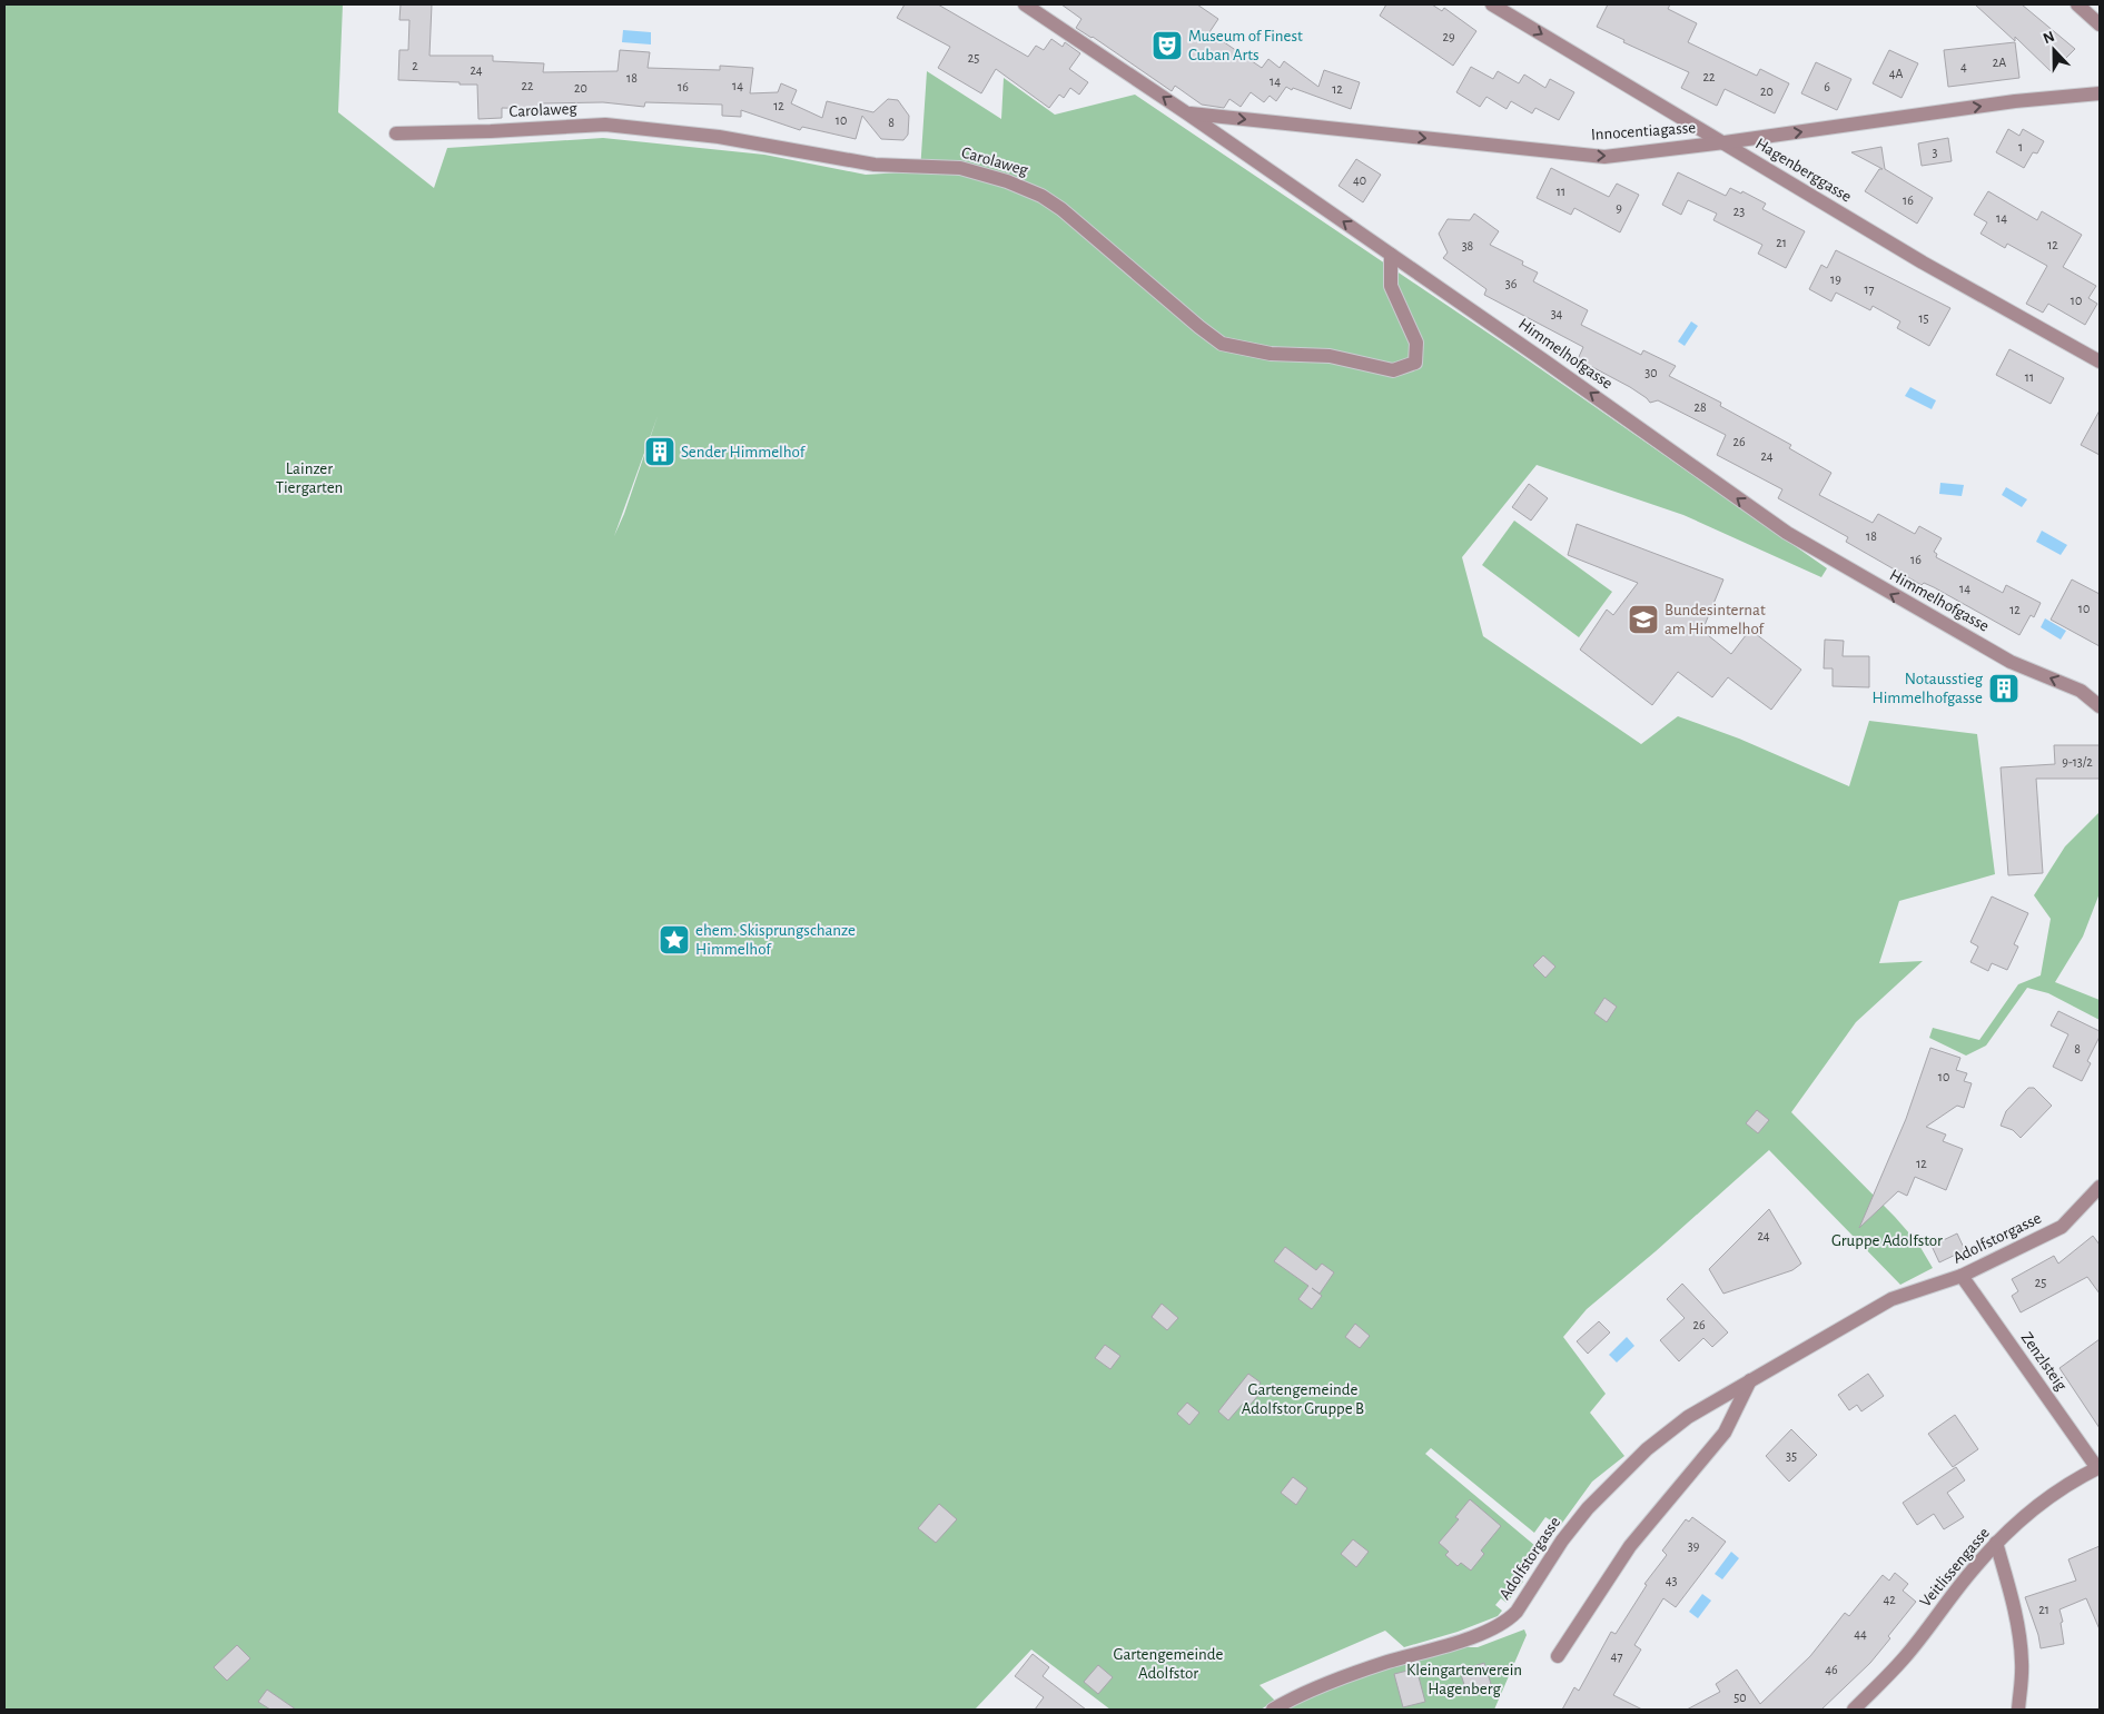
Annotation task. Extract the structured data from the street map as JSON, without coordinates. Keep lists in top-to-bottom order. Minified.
{"streets":{"street":["Carolaweg","Innocentiagasse","Hagenberggasse","Himmelhofgasse","Adolfstorgasse","Zenzlsteig","Veitlissengasse"]},"crossings":[["Carolaweg","Himmelhofgasse"],["Innocentiagasse","Hagenberggasse"],["Innocentiagasse","Himmelhofgasse"],["Adolfstorgasse","Zenzlsteig"],["Zenzlsteig","Veitlissengasse"]],"one_way":["Innocentiagasse","Hagenberggasse","Himmelhofgasse"],"parks":["Lainzer Tiergarten","Gruppe Adolfstor","Gartengemeinde Adolfstor Gruppe B","Gartengemeinde Adolfstor","Kleingartenverein Hagenberg"],"places":{"theatre":["Museum of Finest Cuban Arts"],"building":["Sender Himmelhof","Notausstieg Himmelhofgasse"],"school or university":["Bundesinternat am Himmelhof"],"place":["ehem. Skisprungschanze Himmelhof"]},"house_numbers":["29","25","2A","2","4","24","4A","22","18","14","22","14","16","6","20","12","20","12","10","8","1","3","40","11","16","9","23","14","21","12","38","19","36","17","10","34","15","30","11","28","26","24","18","16","14","10","12","9-13/2","8","10","12","24","25","26","35","39","43","42","21","44","47","46","50"],"north":"top"}
